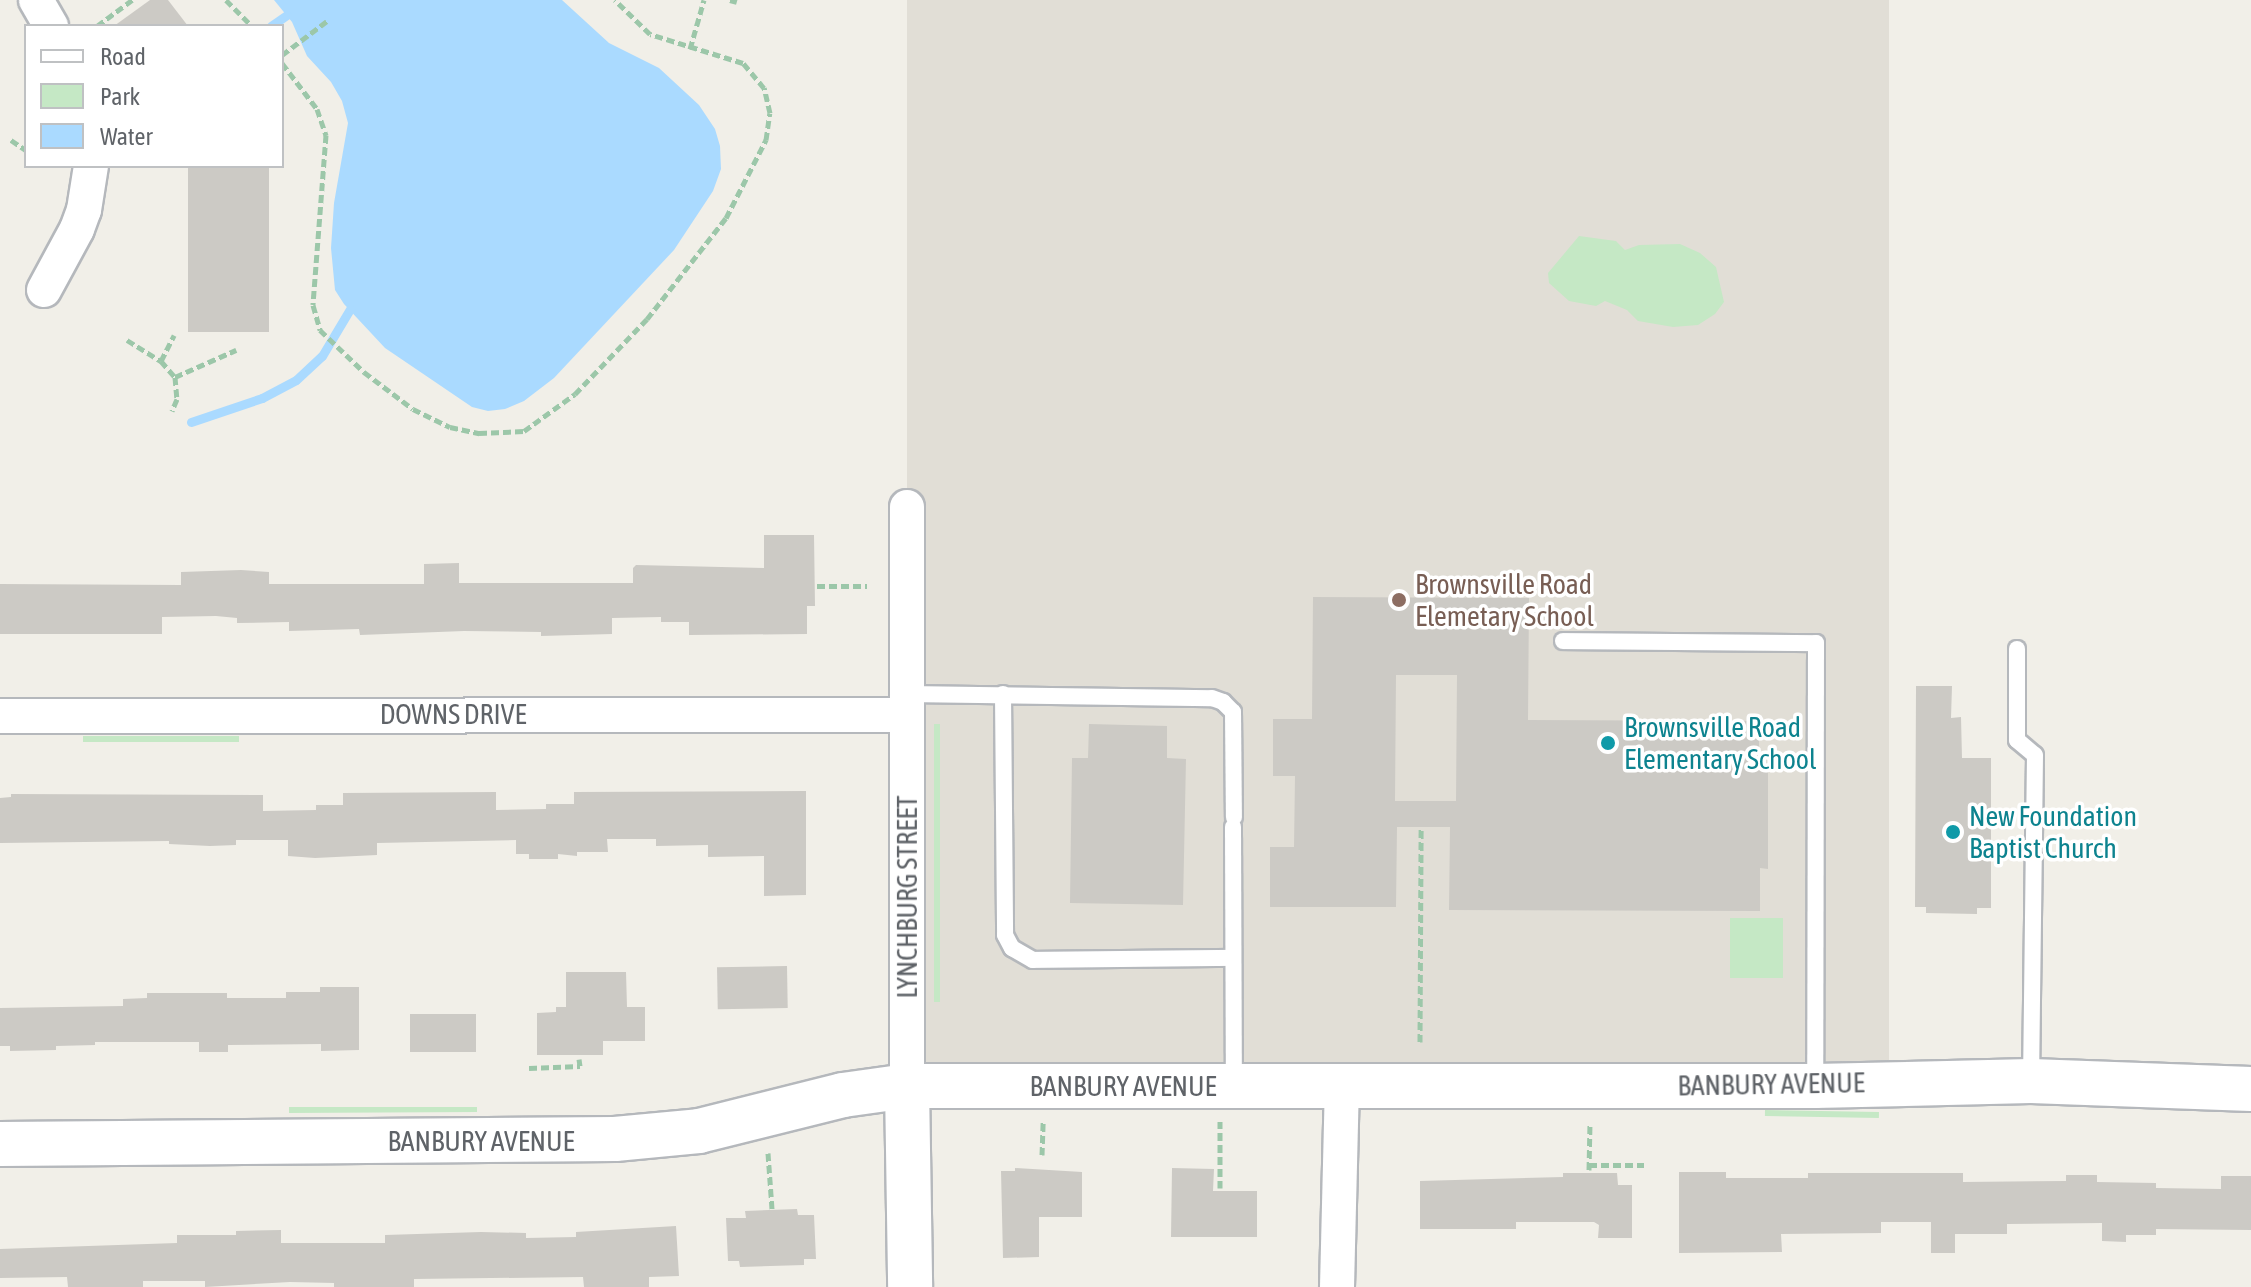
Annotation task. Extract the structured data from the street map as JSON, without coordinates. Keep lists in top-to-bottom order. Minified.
{"streets":{"street":["DOWNS DRIVE","LYNCHBURG STREET","BANBURY AVENUE"]},"crossings":[["DOWNS DRIVE","LYNCHBURG STREET"],["LYNCHBURG STREET","BANBURY AVENUE"]],"places":["Brownsville Road Elemetary School","Brownsville Road Elementary School","New Foundation Baptist Church"],"legend":["Road","Park","Water"]}
